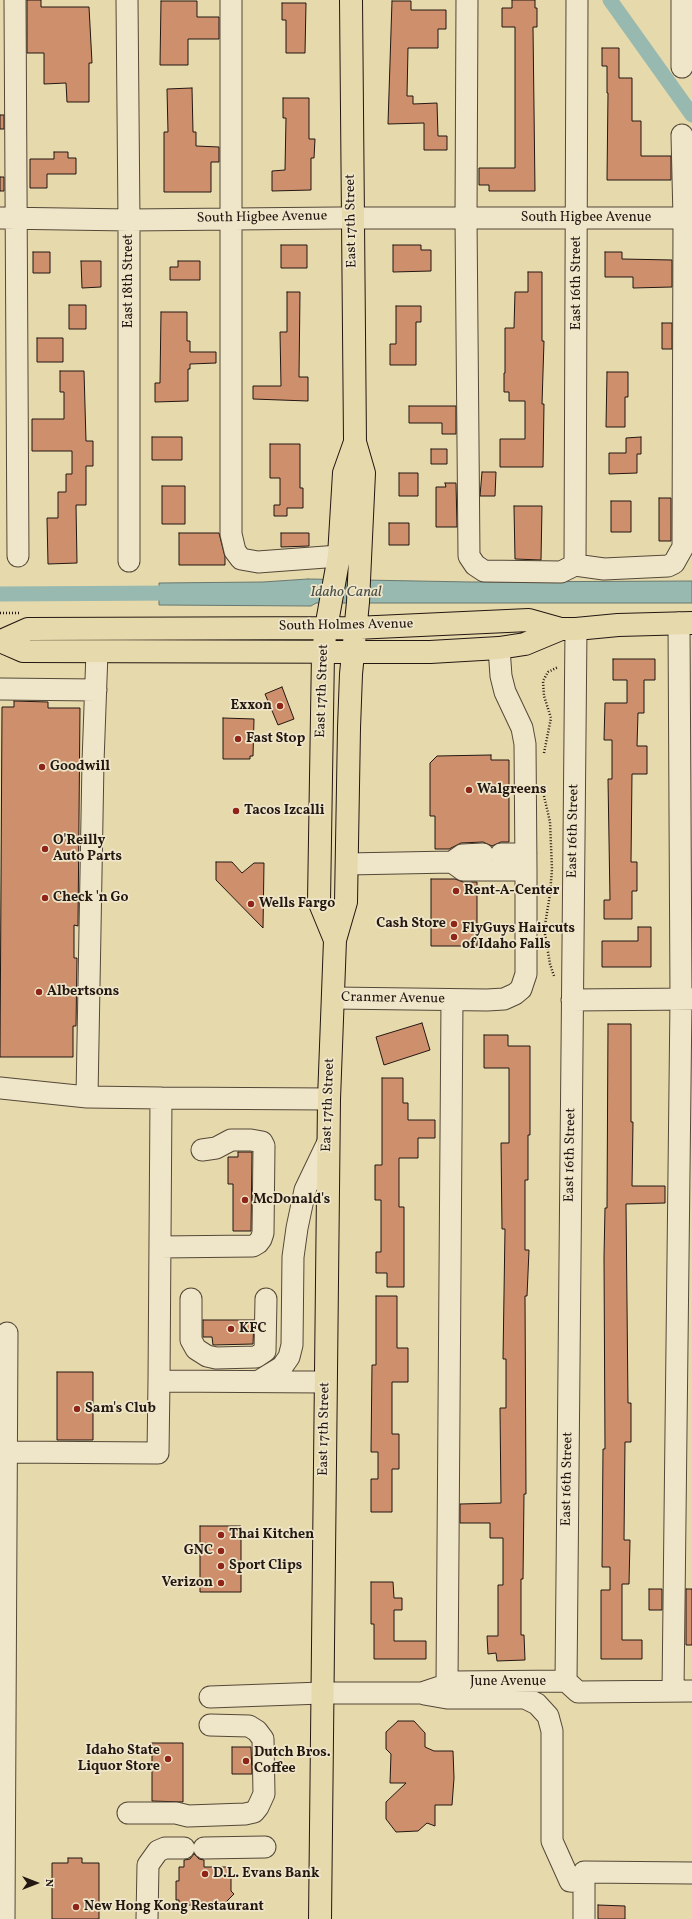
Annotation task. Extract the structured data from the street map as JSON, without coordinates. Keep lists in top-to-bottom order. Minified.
{"streets":{"main road":["East 17th Street","South Holmes Avenue"],"street":["South Higbee Avenue","East 18th Street","East 16th Street","Cranmer Avenue","June Avenue"]},"crossings":[["South Higbee Avenue","East 17th Street"],["South Higbee Avenue","East 18th Street"],["South Higbee Avenue","East 16th Street"],["East 17th Street","South Holmes Avenue"],["East 17th Street","Cranmer Avenue"],["East 17th Street","June Avenue"],["East 16th Street","South Holmes Avenue"],["East 16th Street","June Avenue"],["South Holmes Avenue","Cranmer Avenue"]],"water":["Idaho Canal"],"places":["Exxon","Fast Stop","Goodwill","Walgreens","Tacos Izcalli","O'Reilly Auto Parts","Rent-A-Center","Check 'n Go","Wells Fargo","Cash Store","FlyGuys Haircuts of Idaho Falls","Albertsons","McDonald's","KFC","Sam's Club","Thai Kitchen","GNC","Sport Clips","Verizon","Idaho State Liquor Store","Dutch Bros. Coffee","D.L. Evans Bank","New Hong Kong Restaurant"],"north":"right"}
